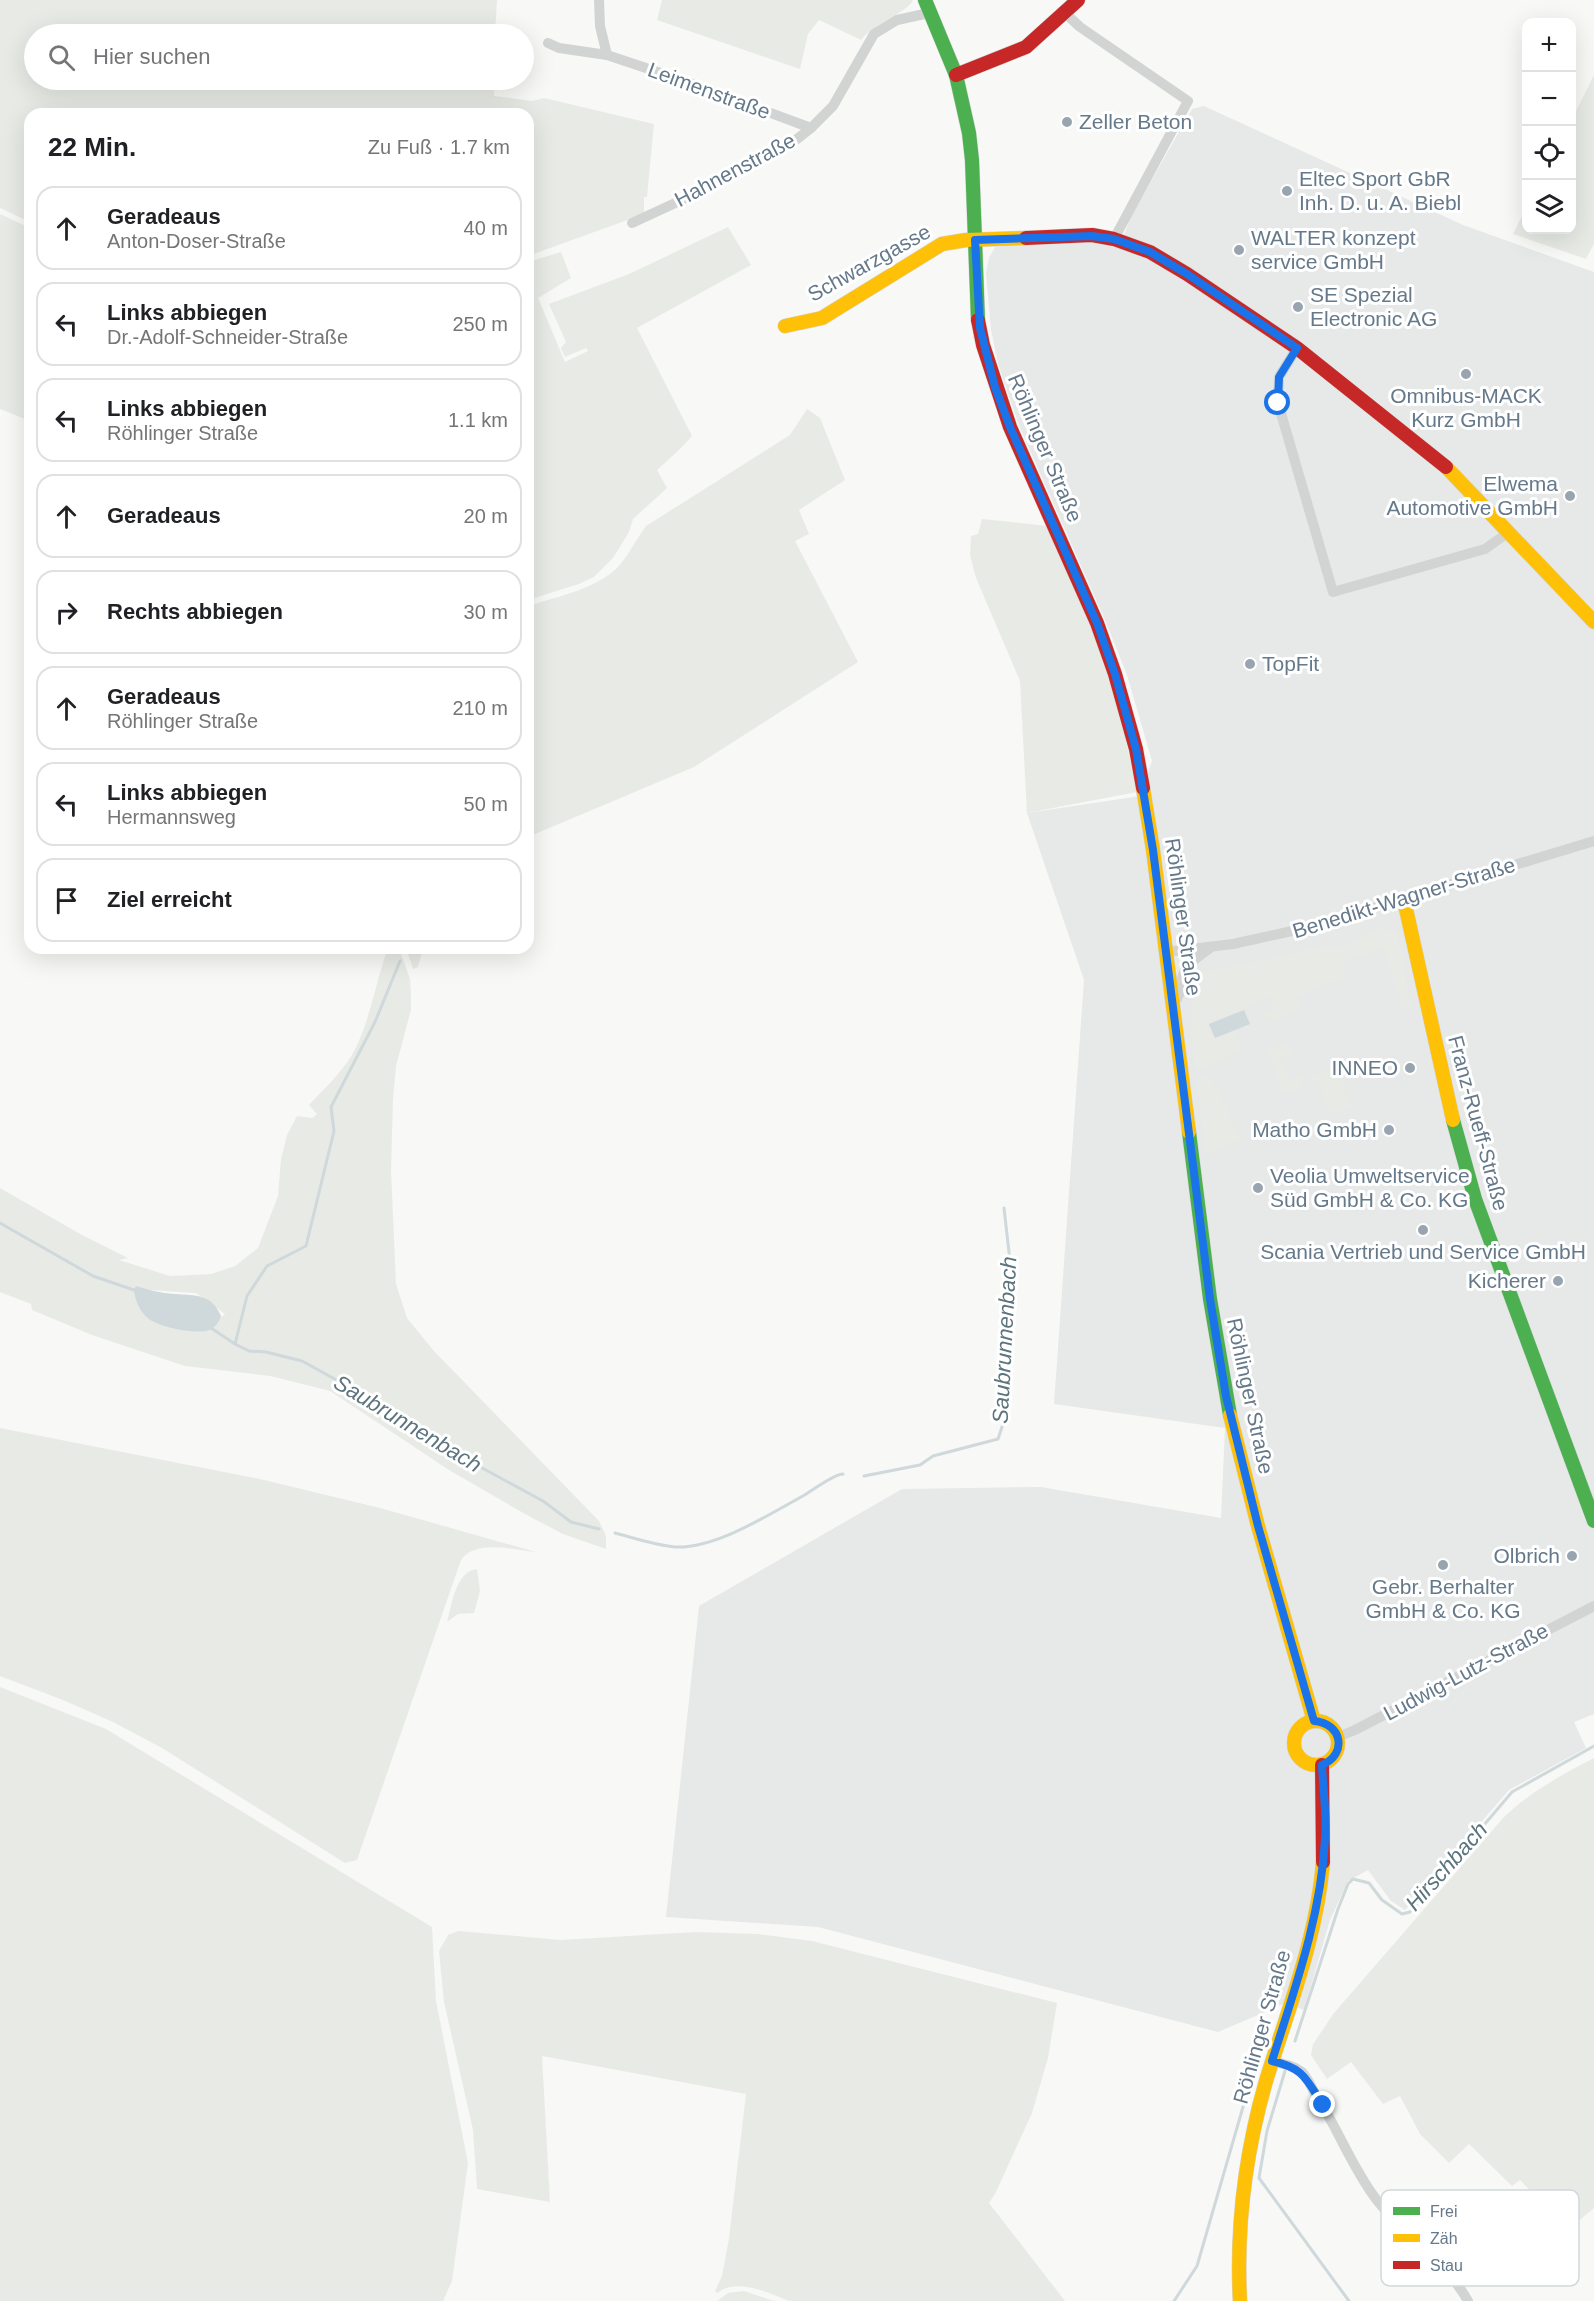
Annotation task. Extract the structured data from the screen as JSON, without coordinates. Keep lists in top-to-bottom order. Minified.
{"streets":{"street":["Leimenstraße","Hahnenstraße","Schwarzgasse","Röhlinger Straße","Benedikt-Wagner-Straße","Franz-Rueff-Straße","Ludwig-Lutz-Straße"]},"crossings":[["Leimenstraße","Hahnenstraße"],["Hahnenstraße","Röhlinger Straße"],["Schwarzgasse","Röhlinger Straße"],["Röhlinger Straße","Benedikt-Wagner-Straße"],["Röhlinger Straße","Ludwig-Lutz-Straße"],["Benedikt-Wagner-Straße","Franz-Rueff-Straße"]],"water":["Saubrunnenbach","Hirschbach"],"places":["Zeller Beton","Eltec Sport GbR Inh. D. u. A. Biebl","WALTER konzept service GmbH","SE Spezial Electronic AG","Omnibus-MACK Kurz GmbH","Elwema Automotive GmbH","TopFit","INNEO","Matho GmbH","Veolia Umweltservice Süd GmbH & Co. KG","Scania Vertrieb und Service GmbH","Kicherer","Olbrich","Gebr. Berhalter GmbH & Co. KG"],"legend":["Frei","Zäh","Stau"],"page":{"map_buttons":["+","−"],"search":"Hier suchen","heading":["22 Min.","Zu Fuß · 1.7 km"],"list":[["Geradeaus","Anton-Doser-Straße","40 m"],["Links abbiegen","Dr.-Adolf-Schneider-Straße","250 m"],["Links abbiegen","Röhlinger Straße","1.1 km"],["Geradeaus","20 m"],["Rechts abbiegen","30 m"],["Geradeaus","Röhlinger Straße","210 m"],["Links abbiegen","Hermannsweg","50 m"],"Ziel erreicht"]}}
